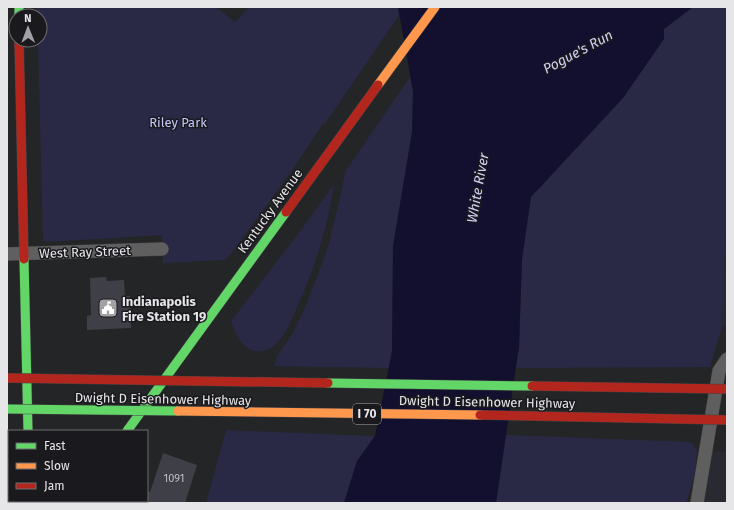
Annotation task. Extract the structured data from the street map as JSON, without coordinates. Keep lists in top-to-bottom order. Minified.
{"streets":{"main road":["Kentucky Avenue","Dwight D Eisenhower Highway","I 70"],"street":["West Ray Street"]},"water":["Pogue's Run","White River"],"parks":["Riley Park"],"places":{"public building":["Indianapolis Fire Station 19"]},"house_numbers":["1091"],"legend":["Fast","Slow","Jam"],"north":"top"}
